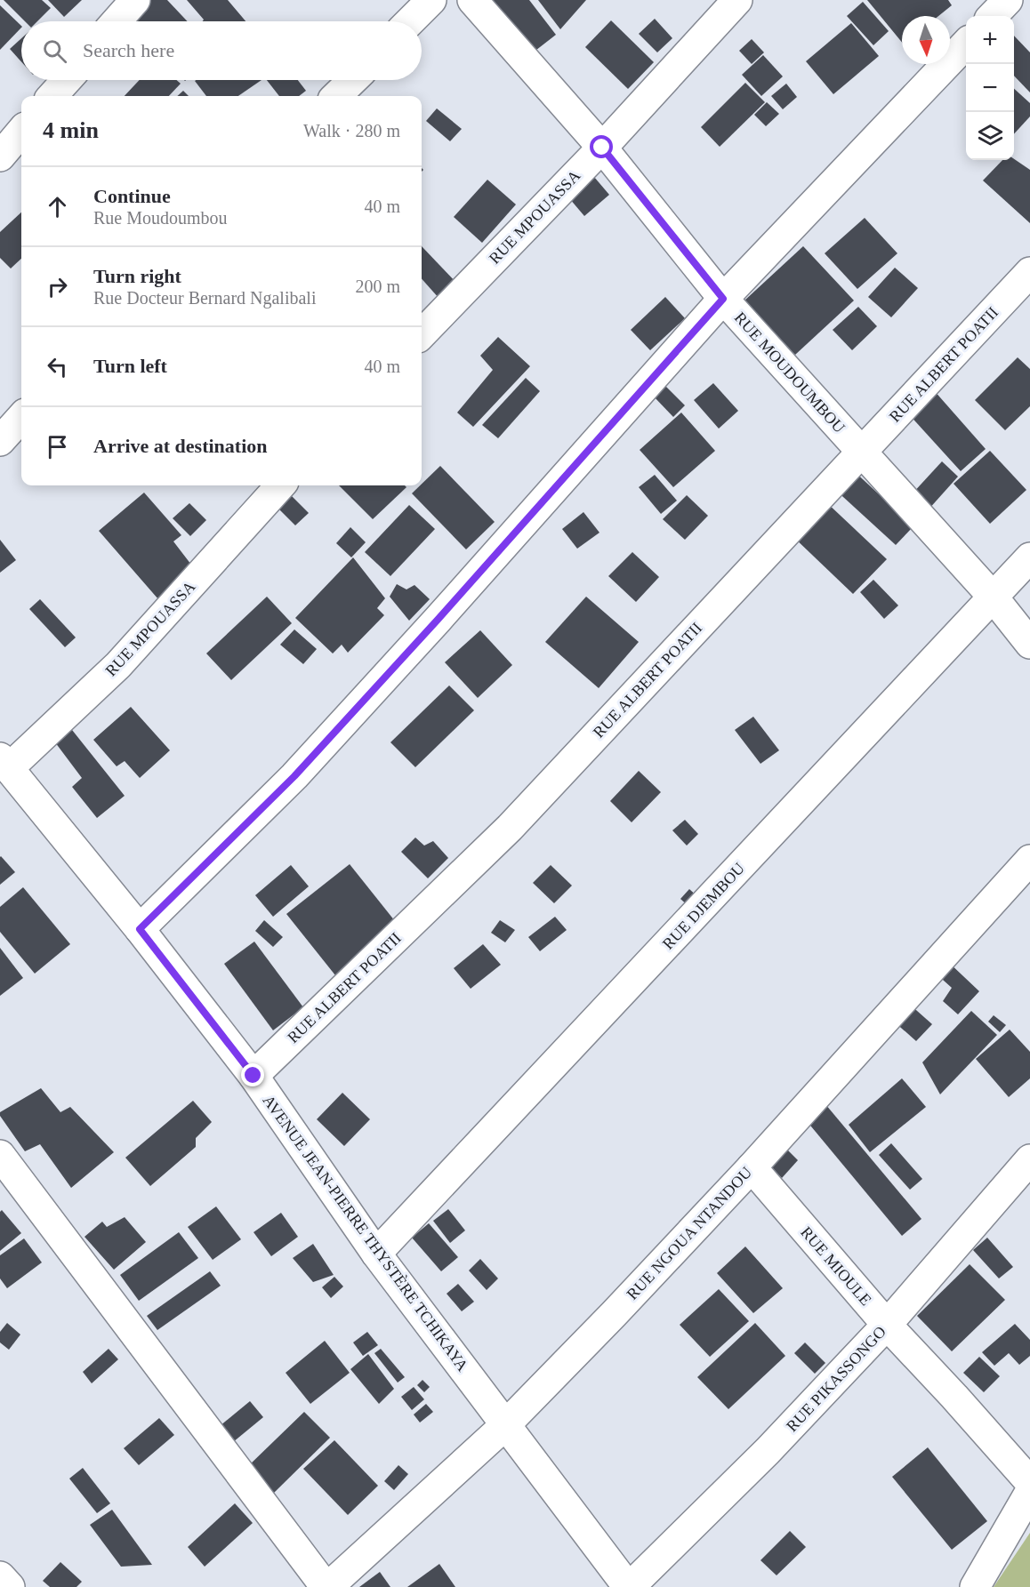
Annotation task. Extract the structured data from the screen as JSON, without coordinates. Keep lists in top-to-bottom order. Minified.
{"streets":{"street":["RUE MPOUASSA","RUE ALBERT POATII","RUE MOUDOUMBOU","RUE DJEMBOU","AVENUE JEAN-PIERRE THYSTÈRE TCHIKAYA","RUE NGOUA NTANDOU","RUE MIOULE","RUE PIKASSONGO"]},"crossings":[["RUE MPOUASSA","RUE MOUDOUMBOU"],["RUE MPOUASSA","AVENUE JEAN-PIERRE THYSTÈRE TCHIKAYA"],["RUE ALBERT POATII","RUE MOUDOUMBOU"],["RUE ALBERT POATII","AVENUE JEAN-PIERRE THYSTÈRE TCHIKAYA"],["RUE MOUDOUMBOU","RUE DJEMBOU"],["RUE DJEMBOU","AVENUE JEAN-PIERRE THYSTÈRE TCHIKAYA"],["AVENUE JEAN-PIERRE THYSTÈRE TCHIKAYA","RUE NGOUA NTANDOU"],["AVENUE JEAN-PIERRE THYSTÈRE TCHIKAYA","RUE PIKASSONGO"],["RUE NGOUA NTANDOU","RUE MIOULE"],["RUE MIOULE","RUE PIKASSONGO"]],"north":"bottom","page":{"map_buttons":["+","−"],"search":"Search here","heading":["4 min","Walk · 280 m"],"list":[["Continue","Rue Moudoumbou","40 m"],["Turn right","Rue Docteur Bernard Ngalibali","200 m"],["Turn left","40 m"],"Arrive at destination"]}}
